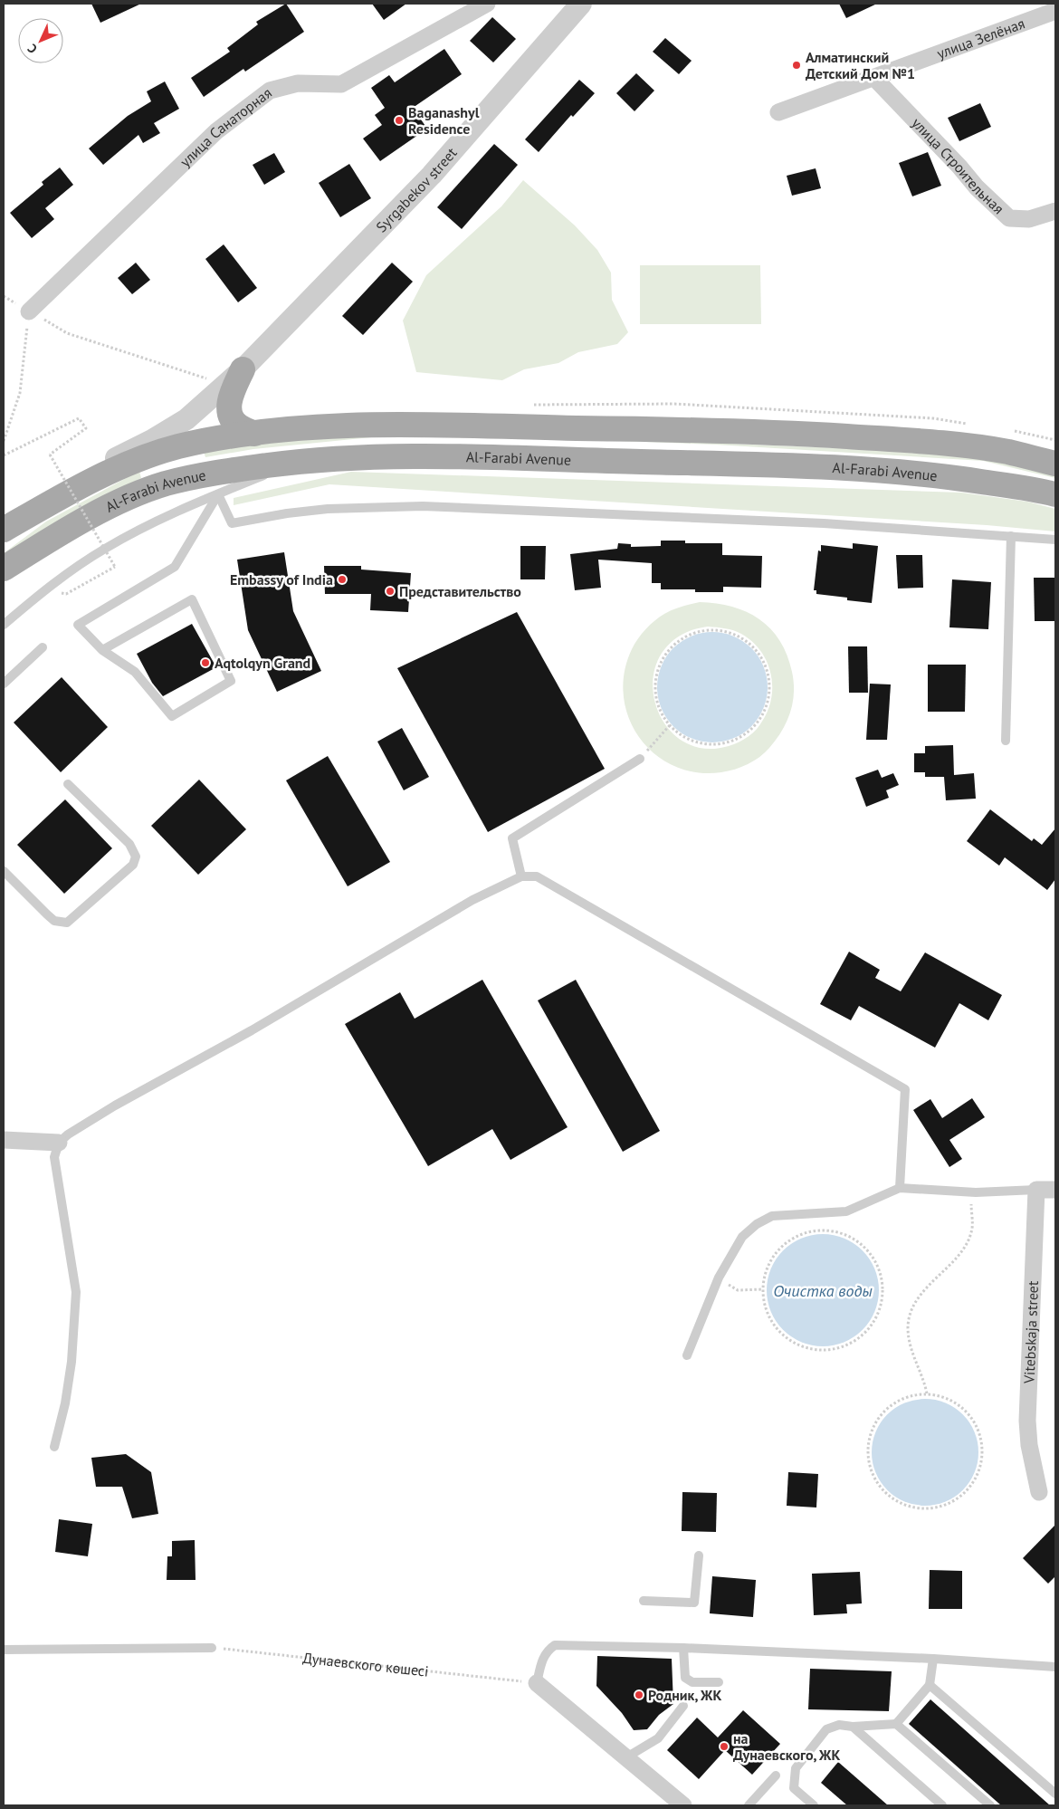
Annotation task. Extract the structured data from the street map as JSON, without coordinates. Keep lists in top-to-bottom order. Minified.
{"streets":{"main road":["Al-Farabi Avenue"],"street":["улица Зелёная","улица Санаторная","улица Строительная","Syrgabekov street","Vitebskaja street"],"path":["Дунаевского көшесі"]},"crossings":[["улица Зелёная","улица Строительная"]],"water":["Очистка воды"],"places":["Алматинский Детский Дом №1","Baganashyl Residence","Embassy of India","Представительство","Aqtolqyn Grand","Родник, ЖК","на Дунаевского, ЖК"],"north":"bottom left"}
